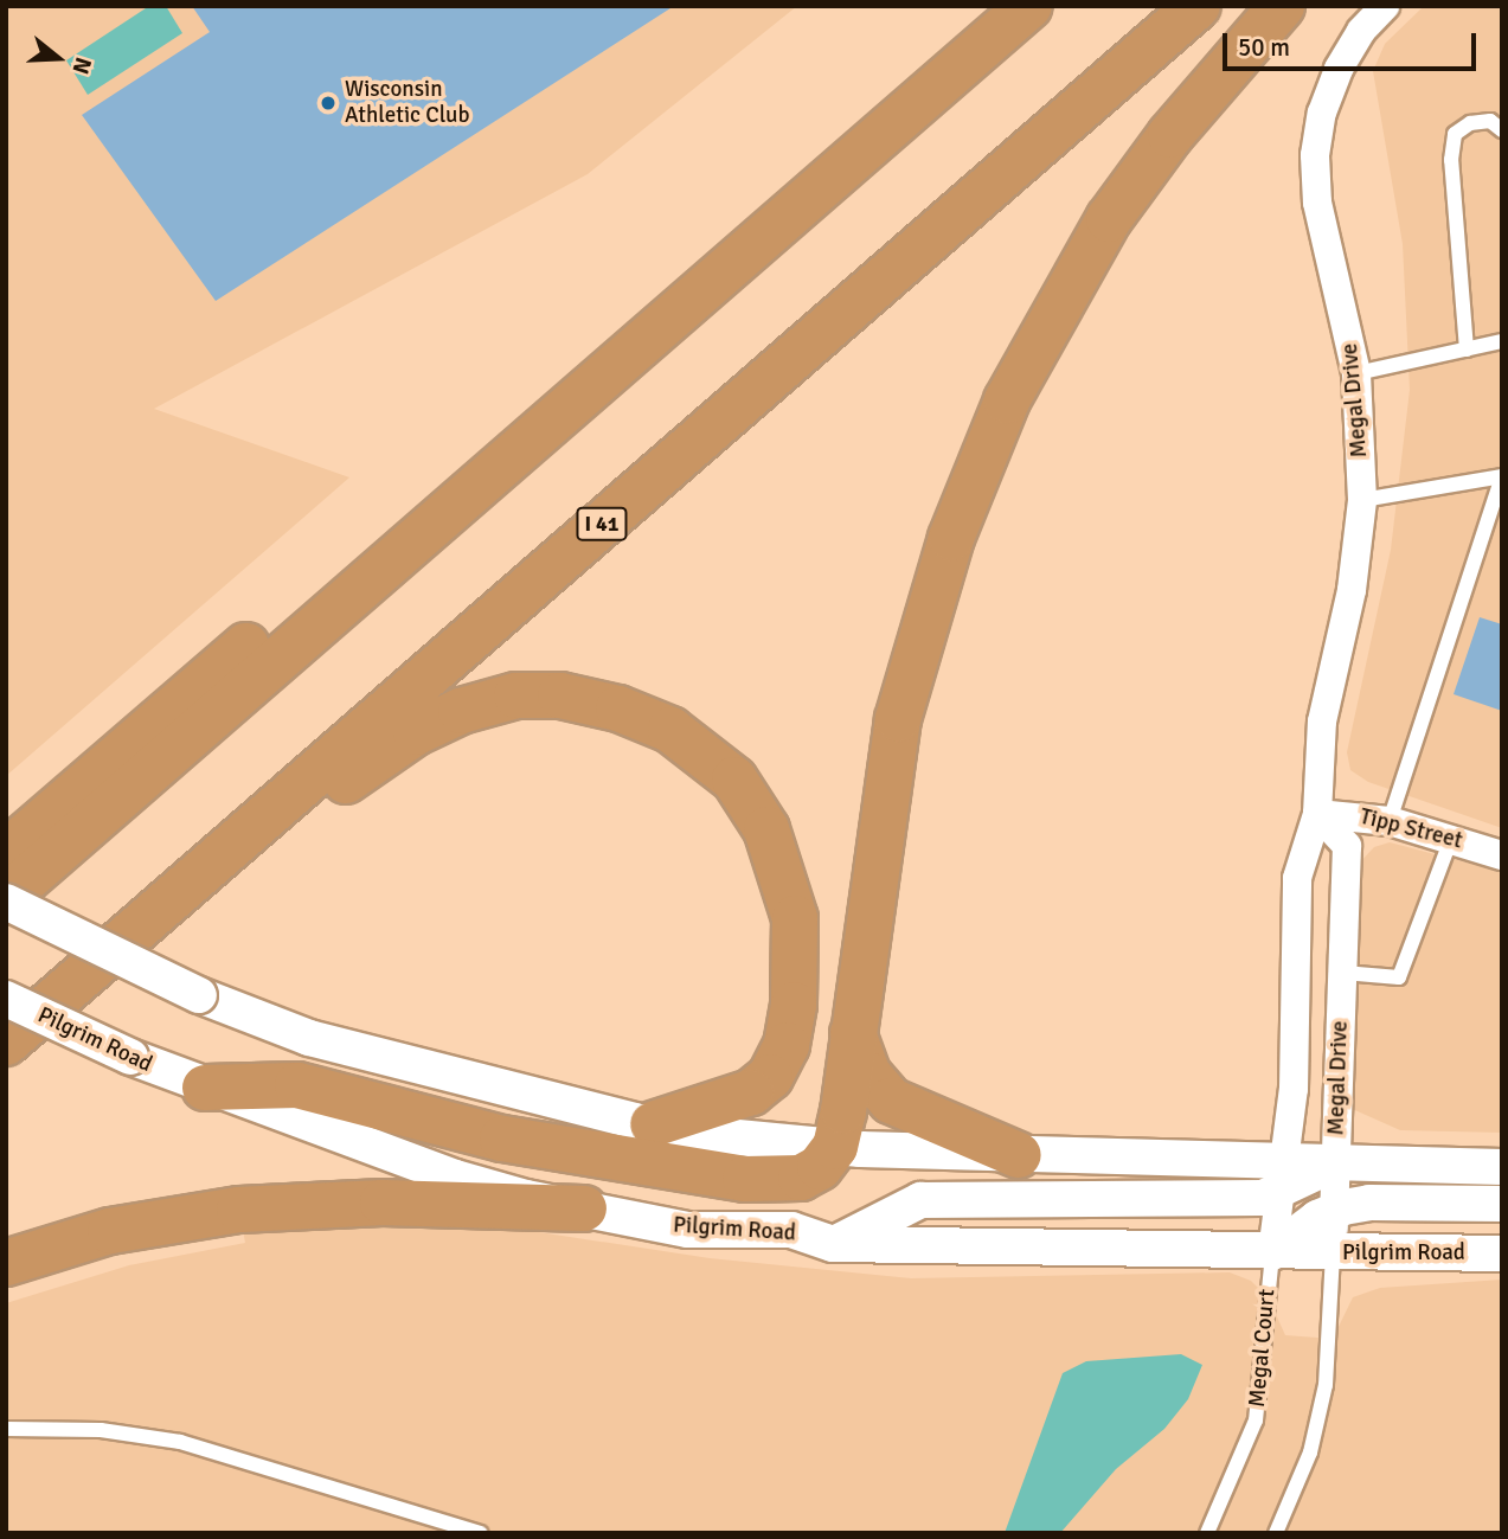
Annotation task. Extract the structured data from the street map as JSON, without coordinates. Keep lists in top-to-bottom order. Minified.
{"streets":{"highway":["I 41"],"street":["Megal Drive","Tipp Street","Pilgrim Road"],"lane":["Megal Court"]},"crossings":[["Megal Drive","Tipp Street"],["Megal Drive","Pilgrim Road"],["Megal Drive","Megal Court"],["Pilgrim Road","Megal Court"]],"places":["Wisconsin Athletic Club"],"scale_bar":"50 m","north":"right"}
